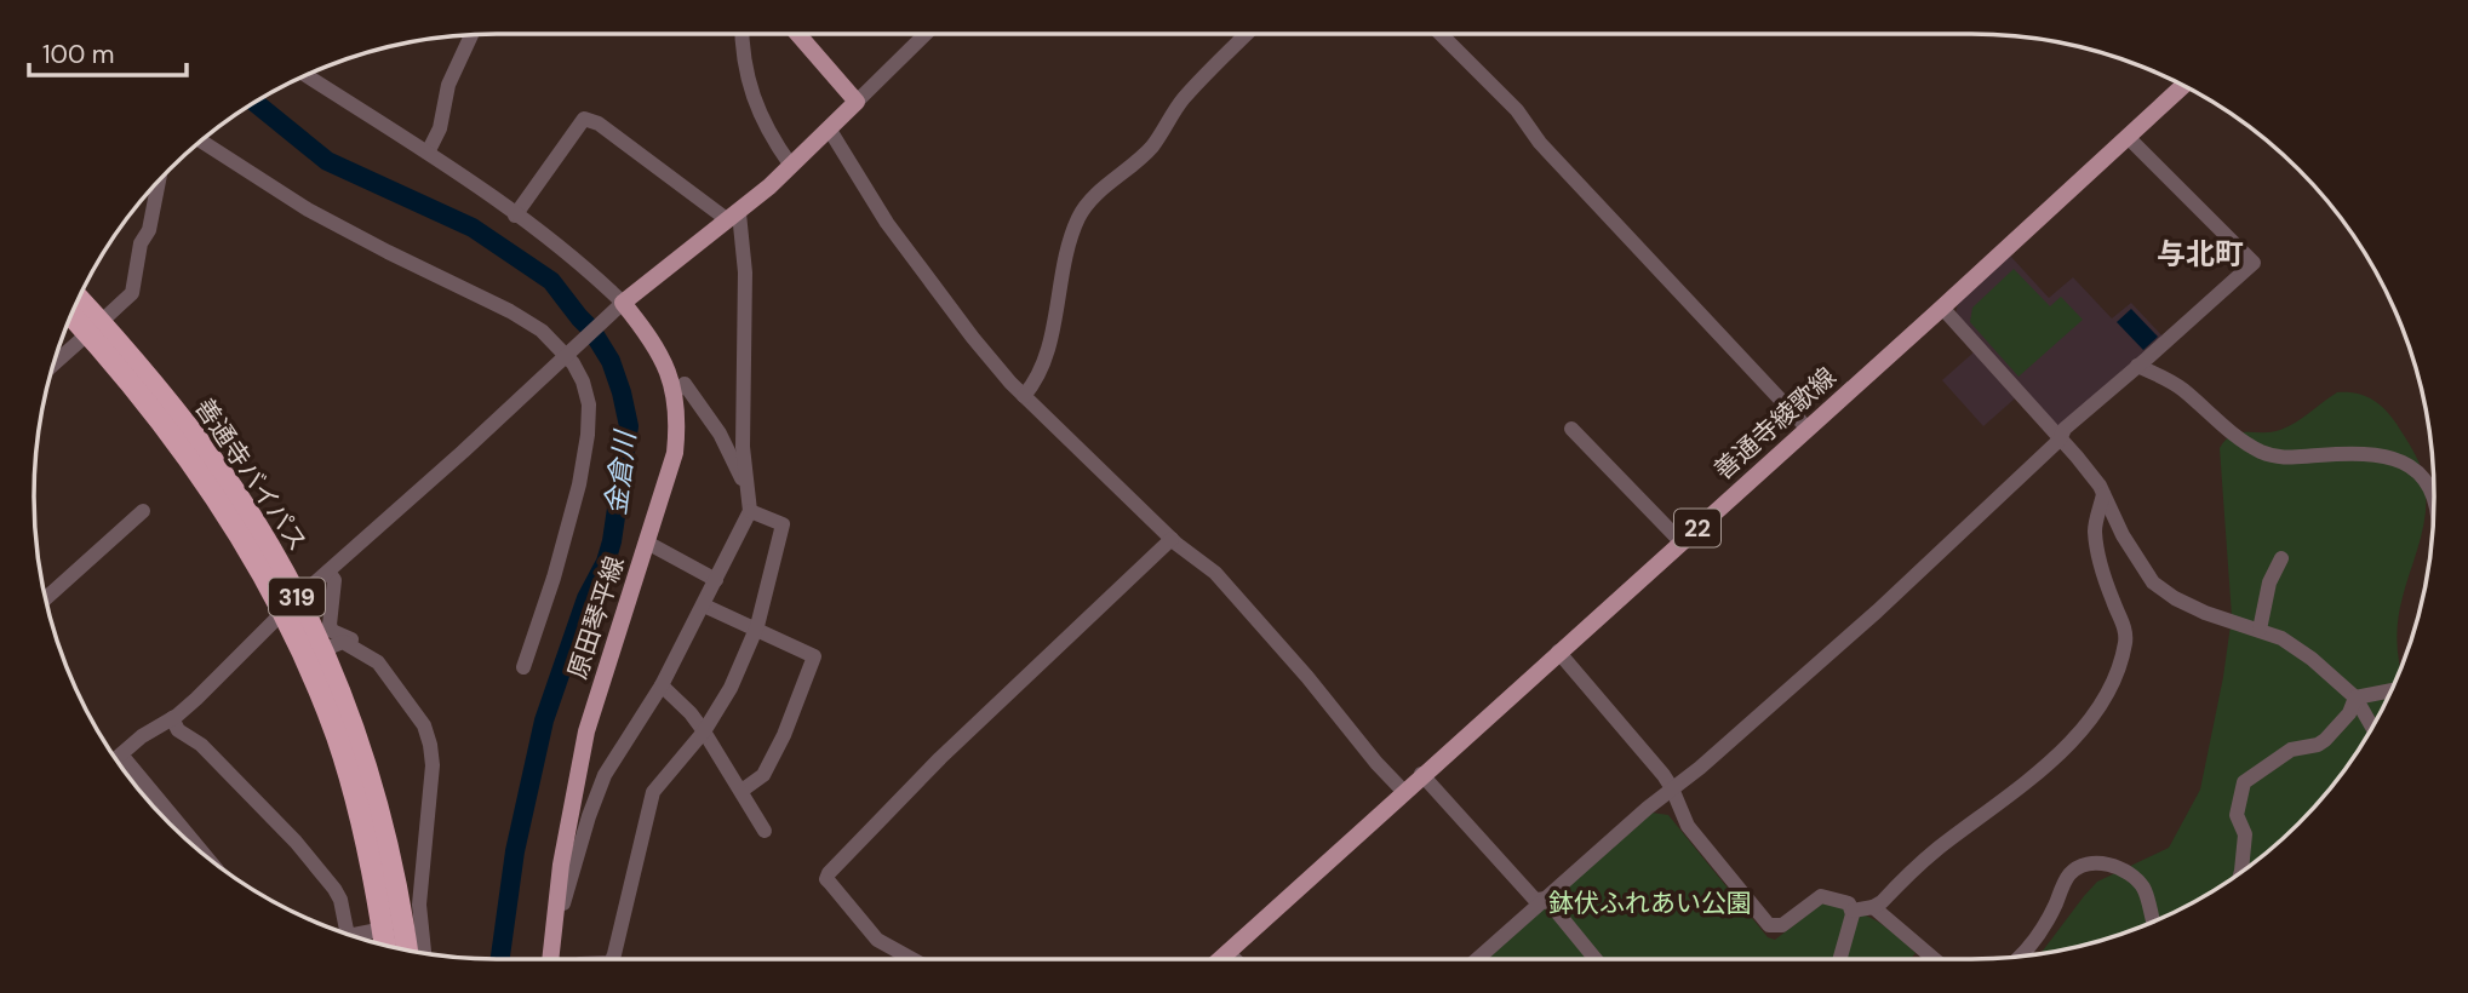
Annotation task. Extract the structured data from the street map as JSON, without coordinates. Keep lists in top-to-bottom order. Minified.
{"streets":{"highway":["善通寺バイパス","319"],"main road":["善通寺綾歌線","22","原田琴平線"]},"districts":["与北町"],"water":["金倉川"],"parks":["鉢伏ふれあい公園"],"scale_bar":"100 m"}
